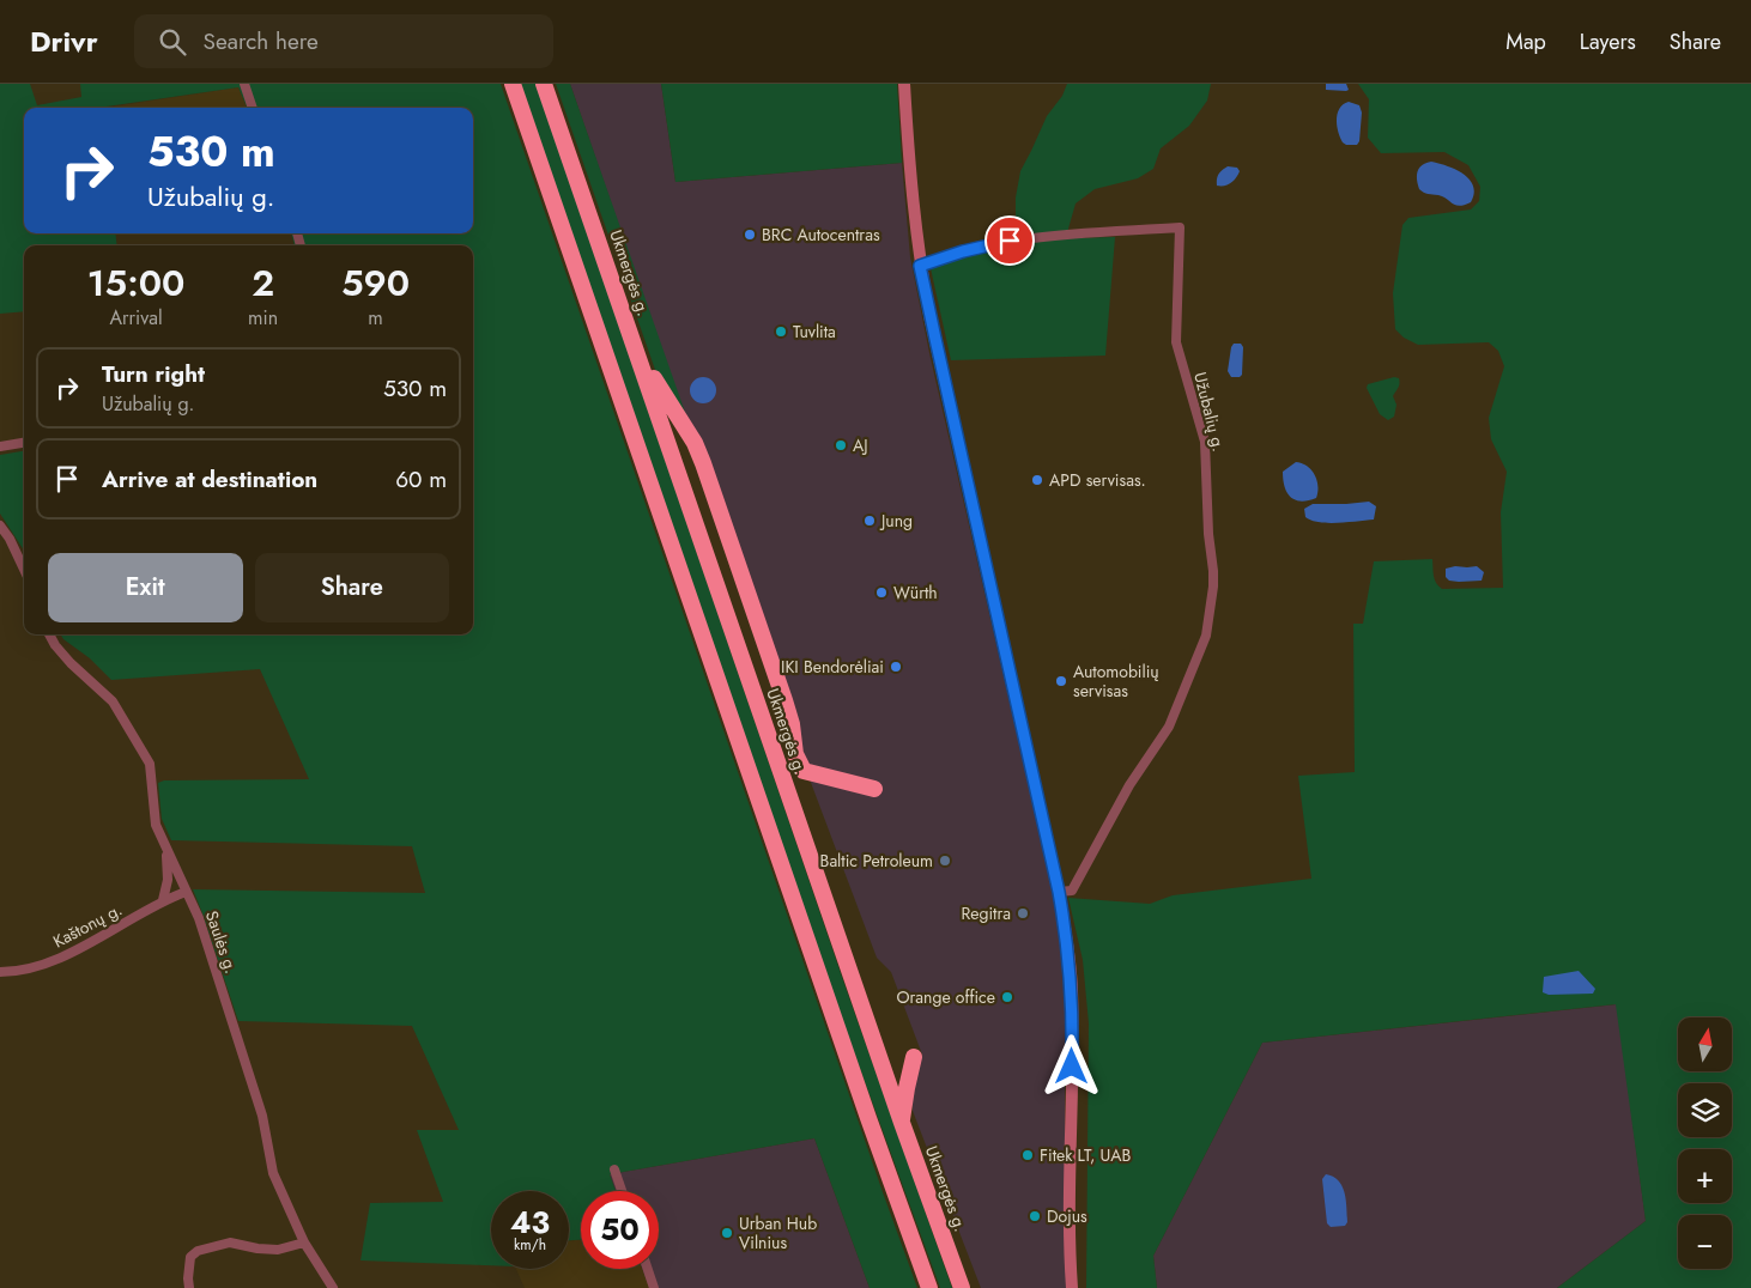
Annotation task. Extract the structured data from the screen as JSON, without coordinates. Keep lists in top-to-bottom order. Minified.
{"streets":{"highway":["Ukmergės g."],"street":["Užubalių g.","Kaštonų g.","Saulės g."]},"crossings":[["Kaštonų g.","Saulės g."]],"places":["BRC Autocentras","Tuvlita","AJ","APD servisas.","Jung","Würth","IKI Bendorėliai","Automobilių servisas","Baltic Petroleum","Regitra","Orange office","Fitek LT, UAB","Dojus","Urban Hub Vilnius"],"north":"top","page":{"header":"Drivr","search":"Search here","nav":["Map","Layers","Share"],"turn":["530 m","Užubalių g."],"eta":["15:00","Arrival","2","min","590","m"],"list":[{"name":"Turn right","note":"Užubalių g.","value":"530 m"},{"name":"Arrive at destination","value":"60 m"}],"buttons":["Exit","Share"],"map_buttons":["+","−"],"speed":"43 km/h","limit":"50"}}
